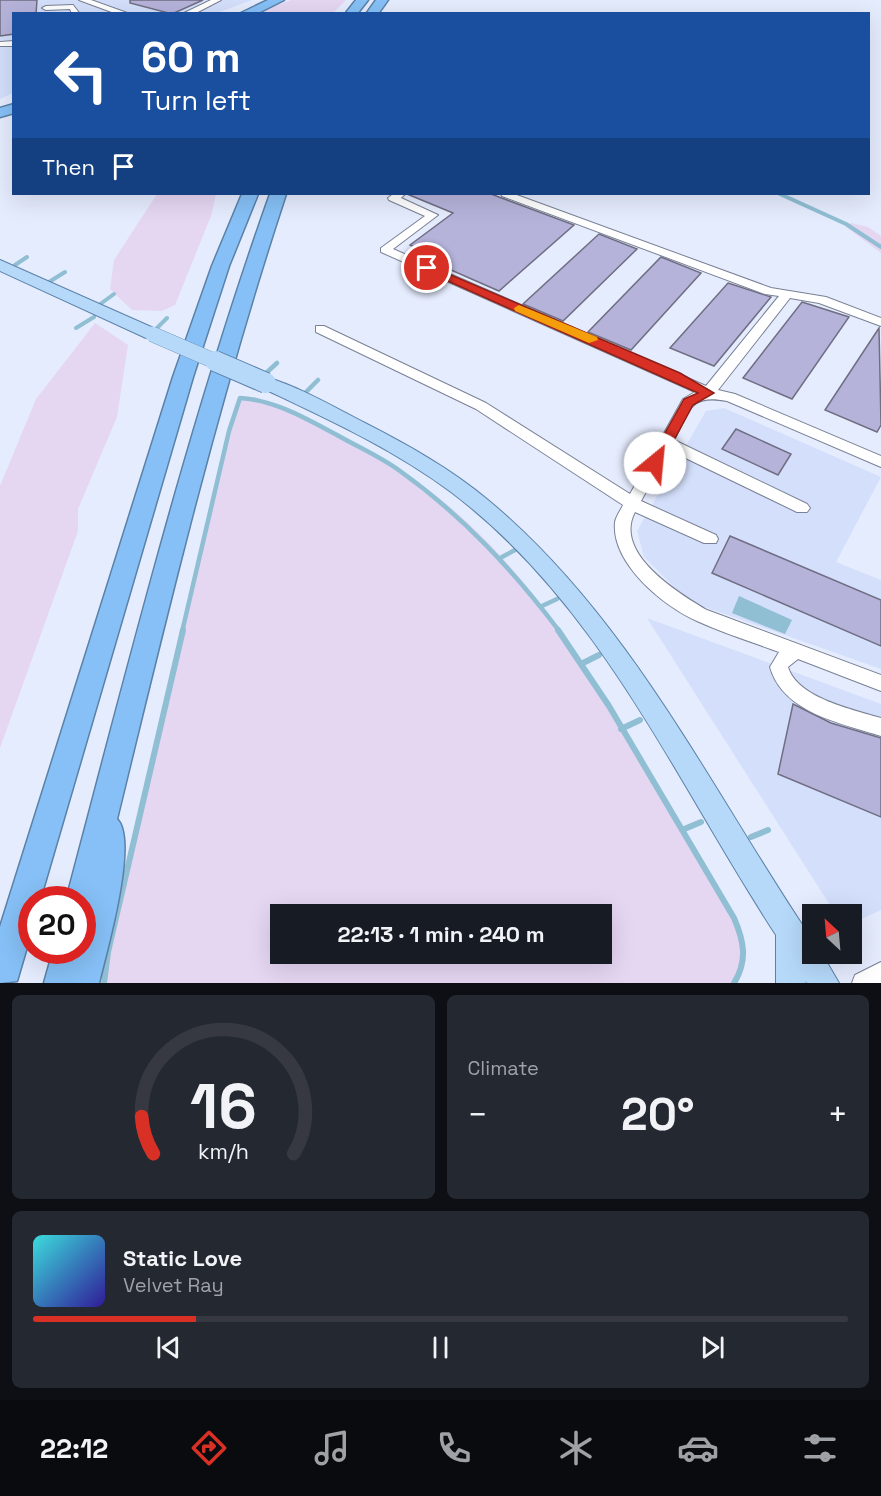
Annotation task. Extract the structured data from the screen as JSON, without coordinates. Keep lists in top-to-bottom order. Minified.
{"north":"top left","page":{"turn":["60 m","Turn left"],"then":"Then","limit":"20","trip":"22:13 · 1 min · 240 m","tile":"Climate","heat":["−","20°","+"],"song":["Static Love","Velvet Ray"],"tabs":"22:12","gauge":["16","km/h"]}}
